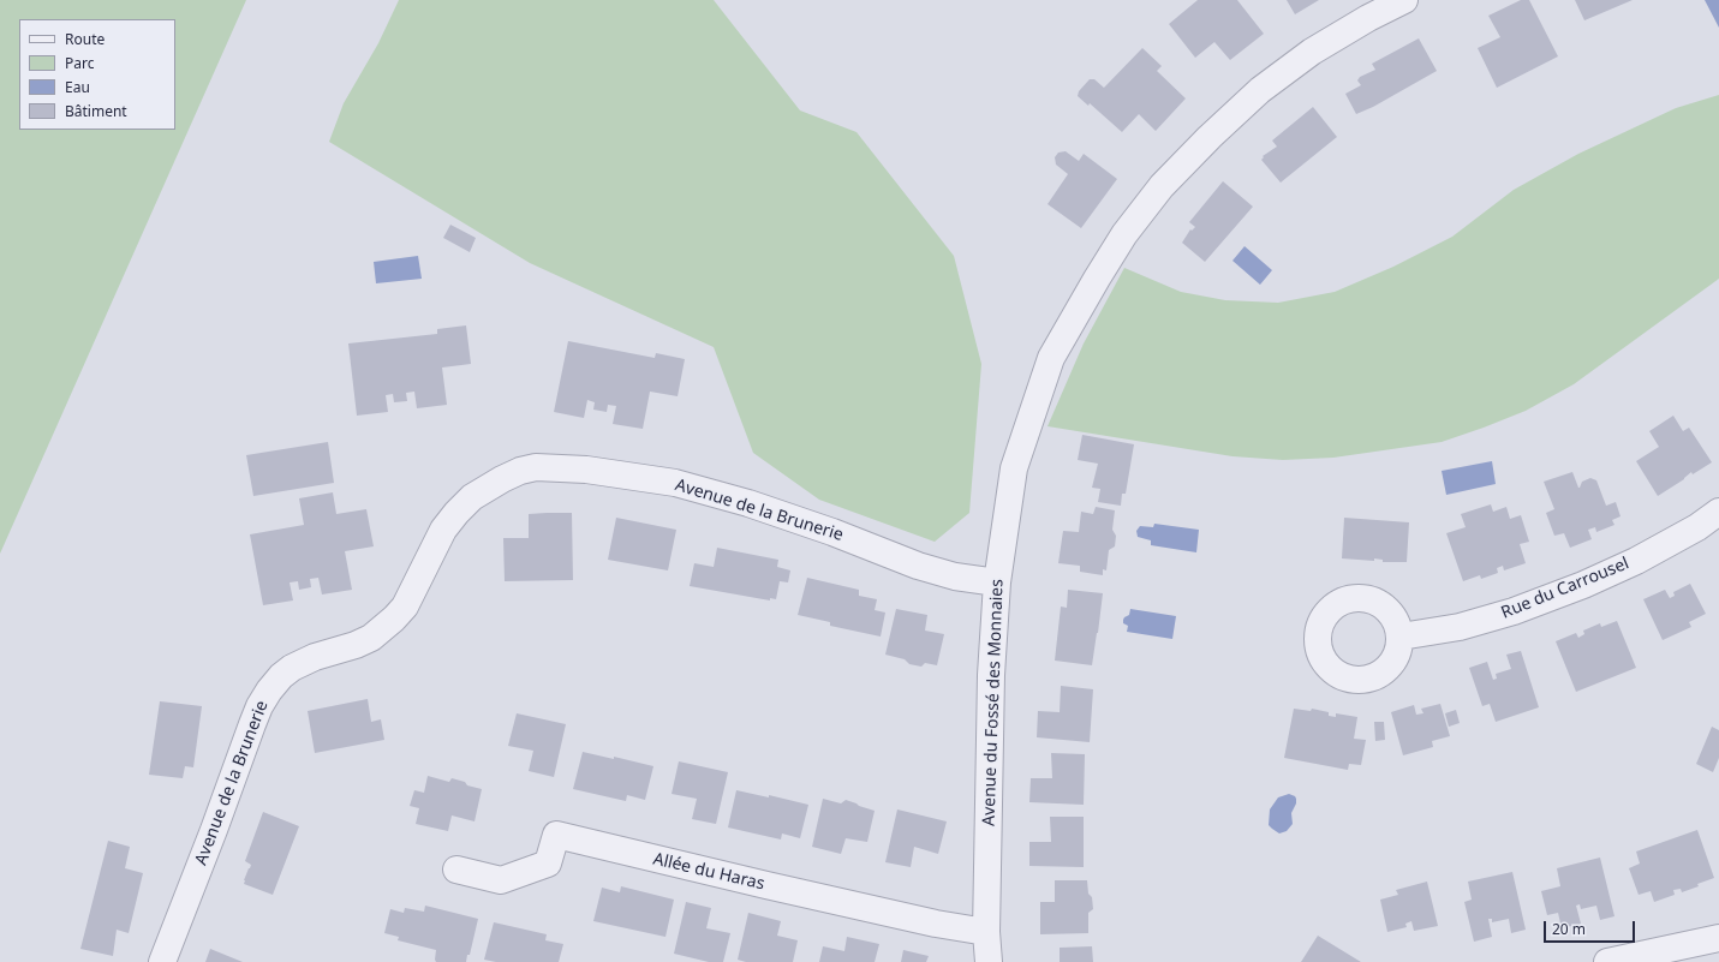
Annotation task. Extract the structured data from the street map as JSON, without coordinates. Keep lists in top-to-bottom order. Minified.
{"streets":{"street":["Avenue de la Brunerie","Rue du Carrousel","Avenue du Fossé des Monnaies","Allée du Haras"]},"crossings":[["Avenue de la Brunerie","Avenue du Fossé des Monnaies"],["Avenue du Fossé des Monnaies","Allée du Haras"]],"legend":["Route","Parc","Eau","Bâtiment"],"scale_bar":"20 m"}
